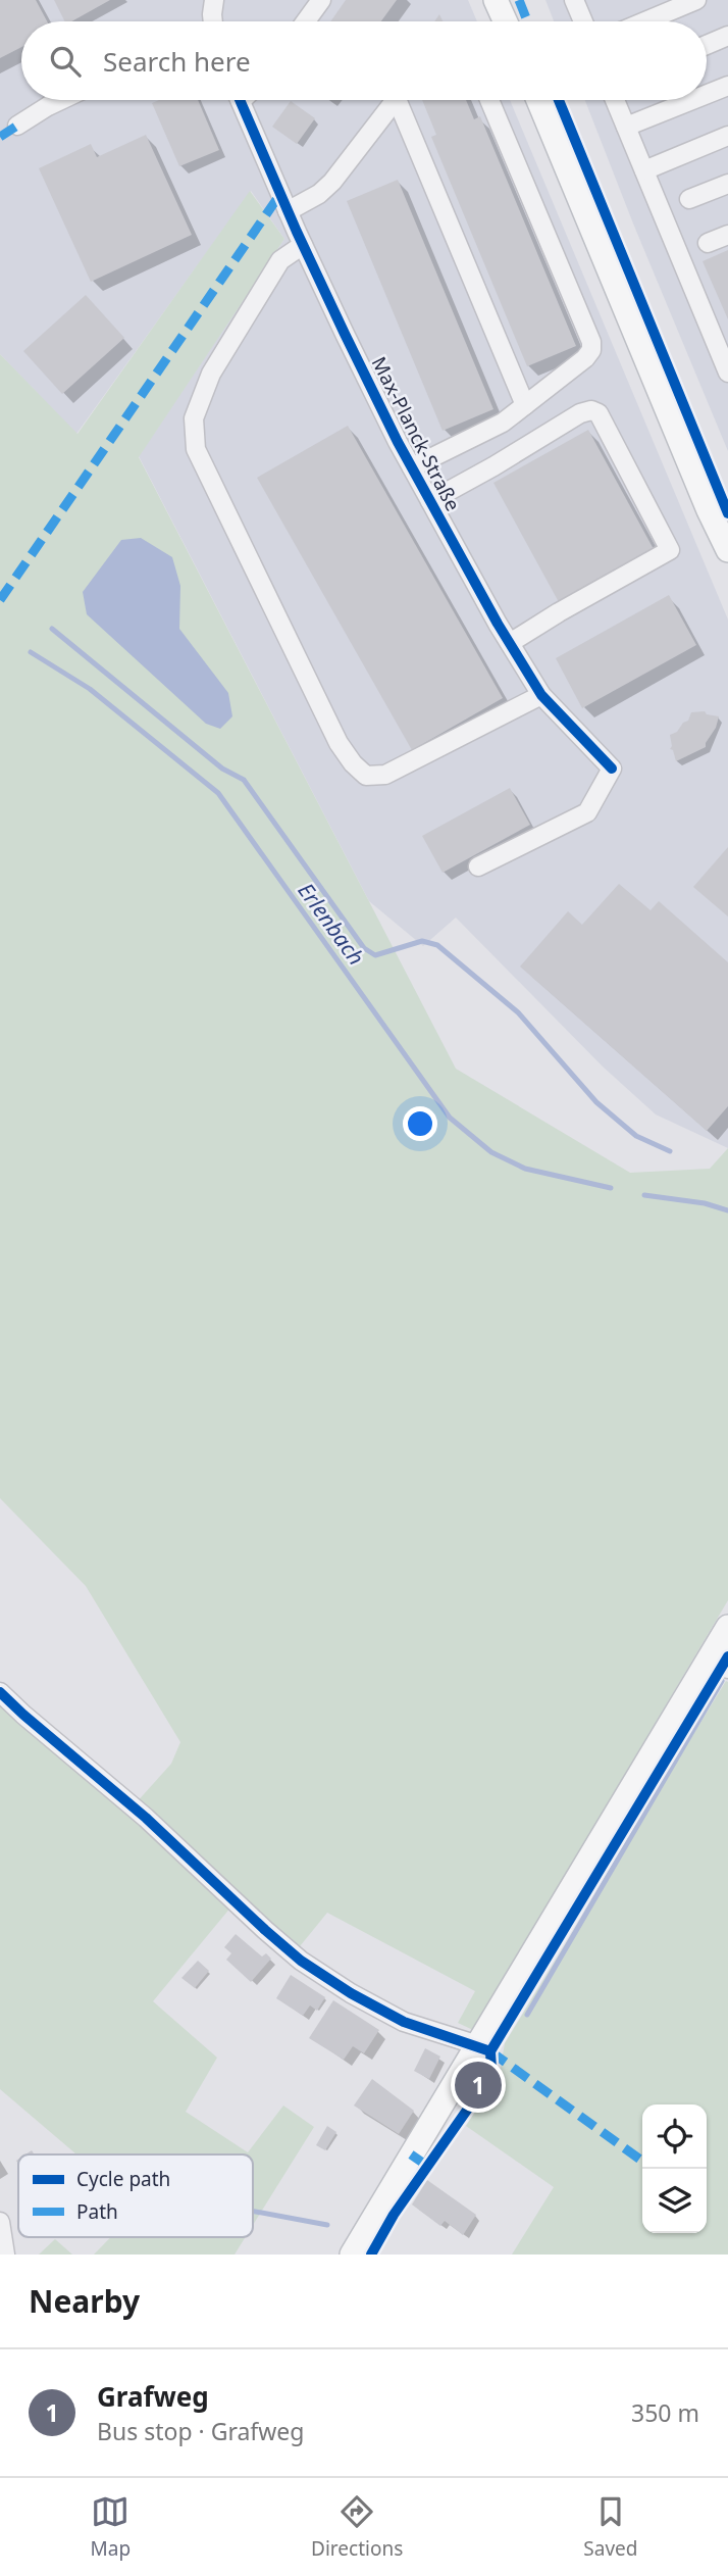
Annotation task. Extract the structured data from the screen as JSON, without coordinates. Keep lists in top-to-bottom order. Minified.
{"streets":{"street":["Max-Planck-Straße"]},"water":["Erlenbach"],"legend":["Cycle path","Path"],"page":{"search":"Search here","pins":"1","heading":"Nearby","list":[{"mark":"1","name":"Grafweg","note":"Bus stop · Grafweg","value":"350 m"}],"nav":["Map","Directions","Saved"]}}
